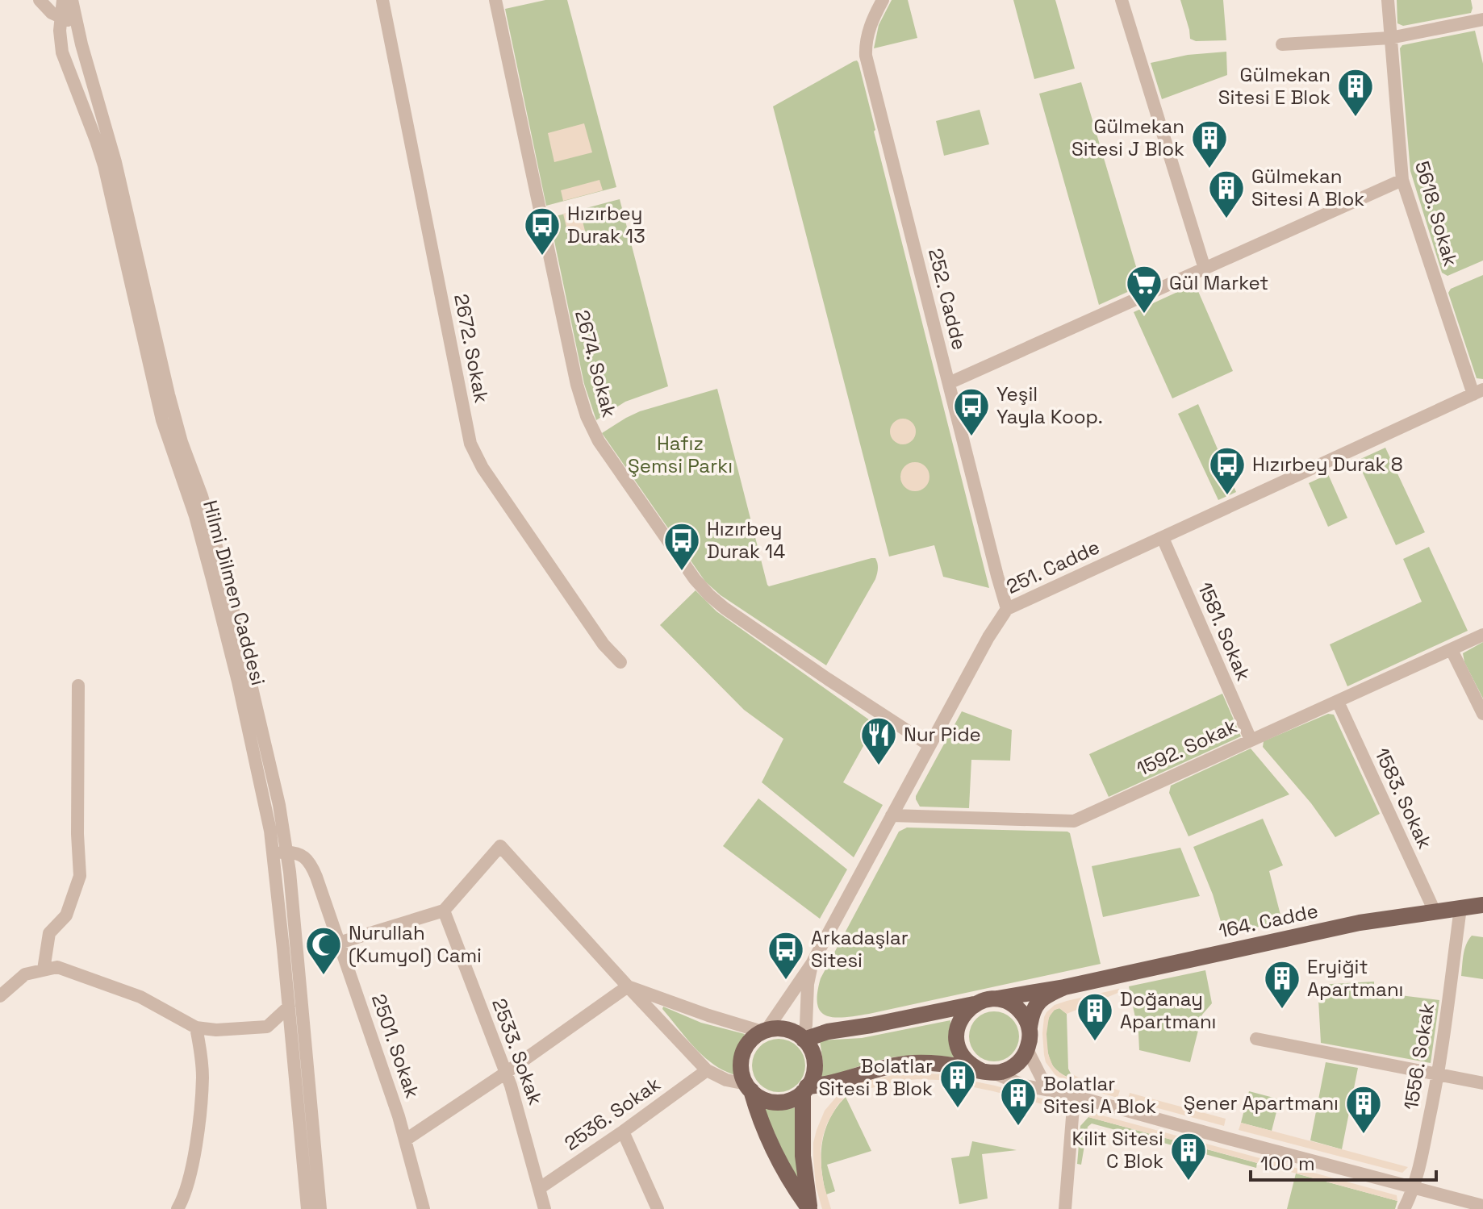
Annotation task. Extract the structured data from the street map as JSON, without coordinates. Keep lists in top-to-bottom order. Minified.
{"streets":{"main road":["164. Cadde"],"street":["5618. Sokak","252. Cadde","2672. Sokak","2674. Sokak","251. Cadde","Hilmi Dilmen Caddesi","1581. Sokak","1592. Sokak","1583. Sokak","2501. Sokak","2533. Sokak","1556. Sokak","2536. Sokak"]},"crossings":[["5618. Sokak","251. Cadde"],["252. Cadde","251. Cadde"],["2674. Sokak","251. Cadde"],["251. Cadde","1581. Sokak"],["251. Cadde","1592. Sokak"],["Hilmi Dilmen Caddesi","2501. Sokak"],["1581. Sokak","1592. Sokak"],["1592. Sokak","1583. Sokak"],["1583. Sokak","164. Cadde"],["164. Cadde","1556. Sokak"],["2533. Sokak","2536. Sokak"]],"parks":["Hafız Şemsi Parkı"],"places":{"building":["Gülmekan Sitesi E Blok","Gülmekan Sitesi J Blok","Gülmekan Sitesi A Blok","Eryiğit Apartmanı","Doğanay Apartmanı","Bolatlar Sitesi B Blok","Bolatlar Sitesi A Blok","Şener Apartmanı","Kilit Sitesi C Blok"],"bus stop":["Hızırbey Durak 13","Yeşil Yayla Koop.","Hızırbey Durak 8","Hızırbey Durak 14","Arkadaşlar Sitesi"],"supermarket":["Gül Market"],"restaurant":["Nur Pide"],"mosque":["Nurullah (Kumyol) Cami"]},"scale_bar":"100 m"}
